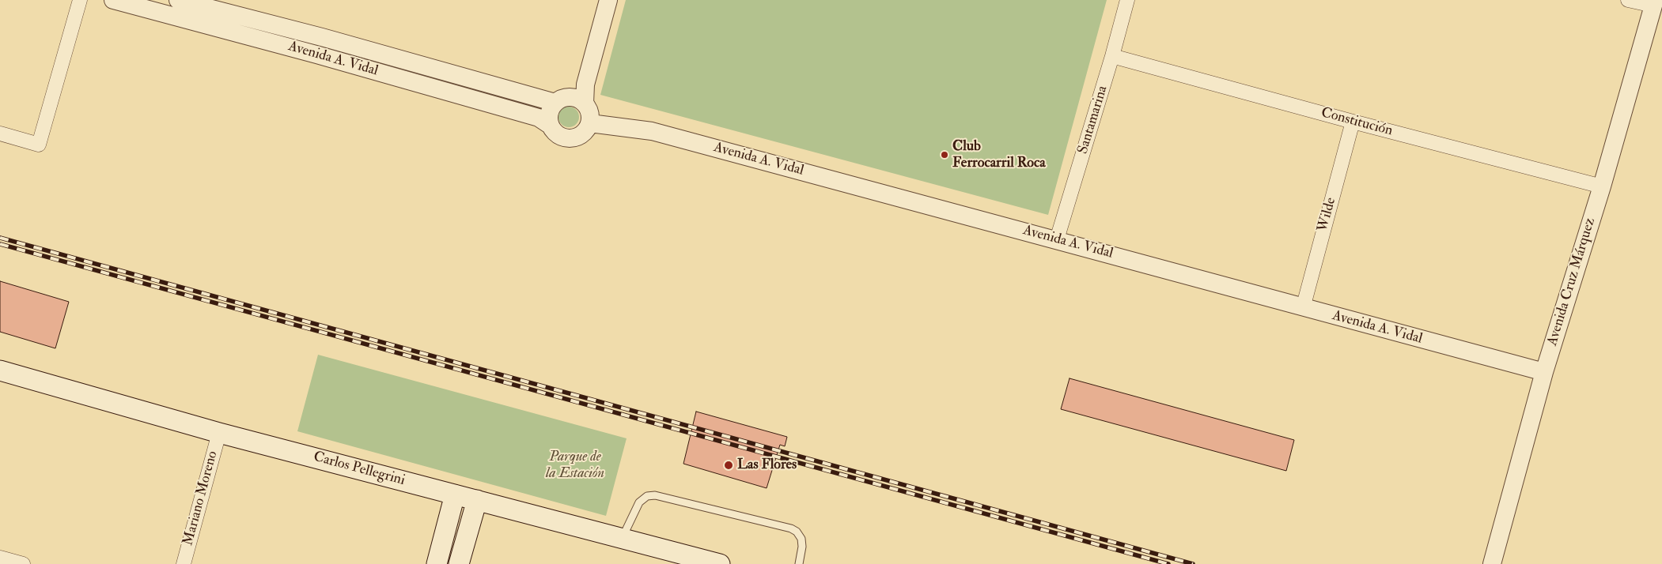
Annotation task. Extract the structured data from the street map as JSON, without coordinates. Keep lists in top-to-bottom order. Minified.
{"streets":{"main road":["Carlos Pellegrini"],"street":["Avenida A. Vidal","Santamarina","Constitución","Wilde","Avenida Cruz Márquez","Mariano Moreno"]},"crossings":[["Avenida A. Vidal","Santamarina"],["Avenida A. Vidal","Wilde"],["Avenida A. Vidal","Avenida Cruz Márquez"],["Santamarina","Constitución"],["Constitución","Wilde"],["Constitución","Avenida Cruz Márquez"],["Carlos Pellegrini","Mariano Moreno"]],"parks":["Parque de la Estación"],"places":["Club Ferrocarril Roca","Las Flores"]}
